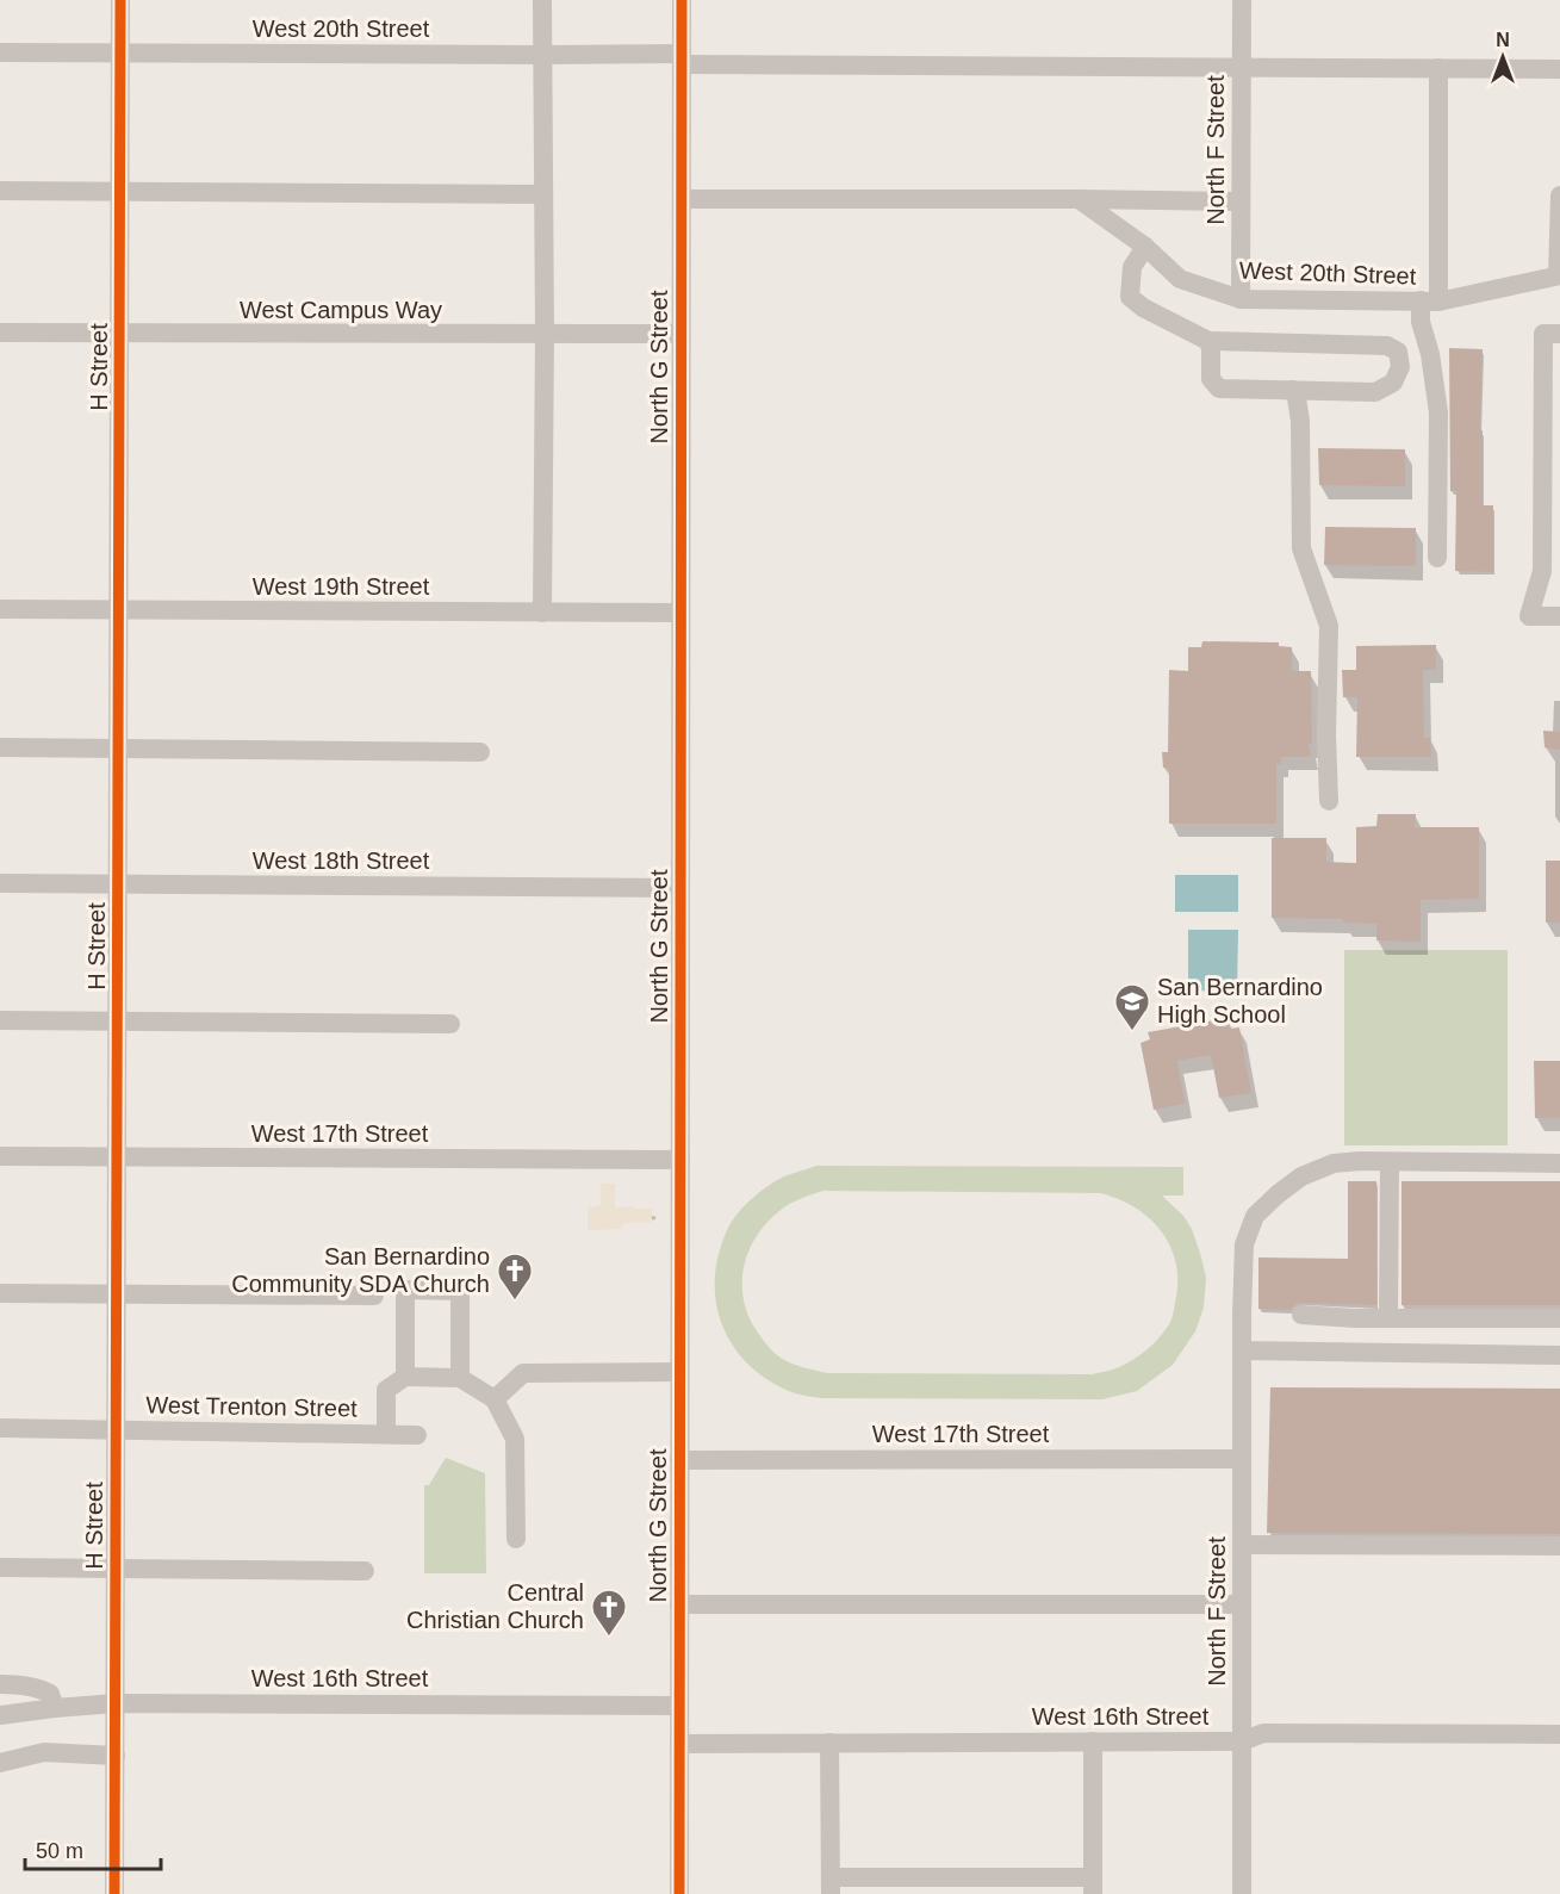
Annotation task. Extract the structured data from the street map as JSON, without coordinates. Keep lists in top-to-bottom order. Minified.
{"streets":{"street":["West 20th Street","North F Street","West Campus Way","H Street","North G Street","West 19th Street","West 18th Street","West 17th Street","West Trenton Street","West 16th Street"]},"crossings":[["West 20th Street","North F Street"],["West 20th Street","H Street"],["West 20th Street","North G Street"],["North F Street","West 17th Street"],["North F Street","West 16th Street"],["West Campus Way","H Street"],["West Campus Way","North G Street"],["H Street","West 19th Street"],["H Street","West 18th Street"],["H Street","West 17th Street"],["H Street","West Trenton Street"],["H Street","West 16th Street"],["North G Street","West 19th Street"],["North G Street","West 18th Street"],["North G Street","West 17th Street"],["North G Street","West 16th Street"]],"places":{"school or university":["San Bernardino High School"],"church":["San Bernardino Community SDA Church","Central Christian Church"]},"scale_bar":"50 m","north":"top"}
